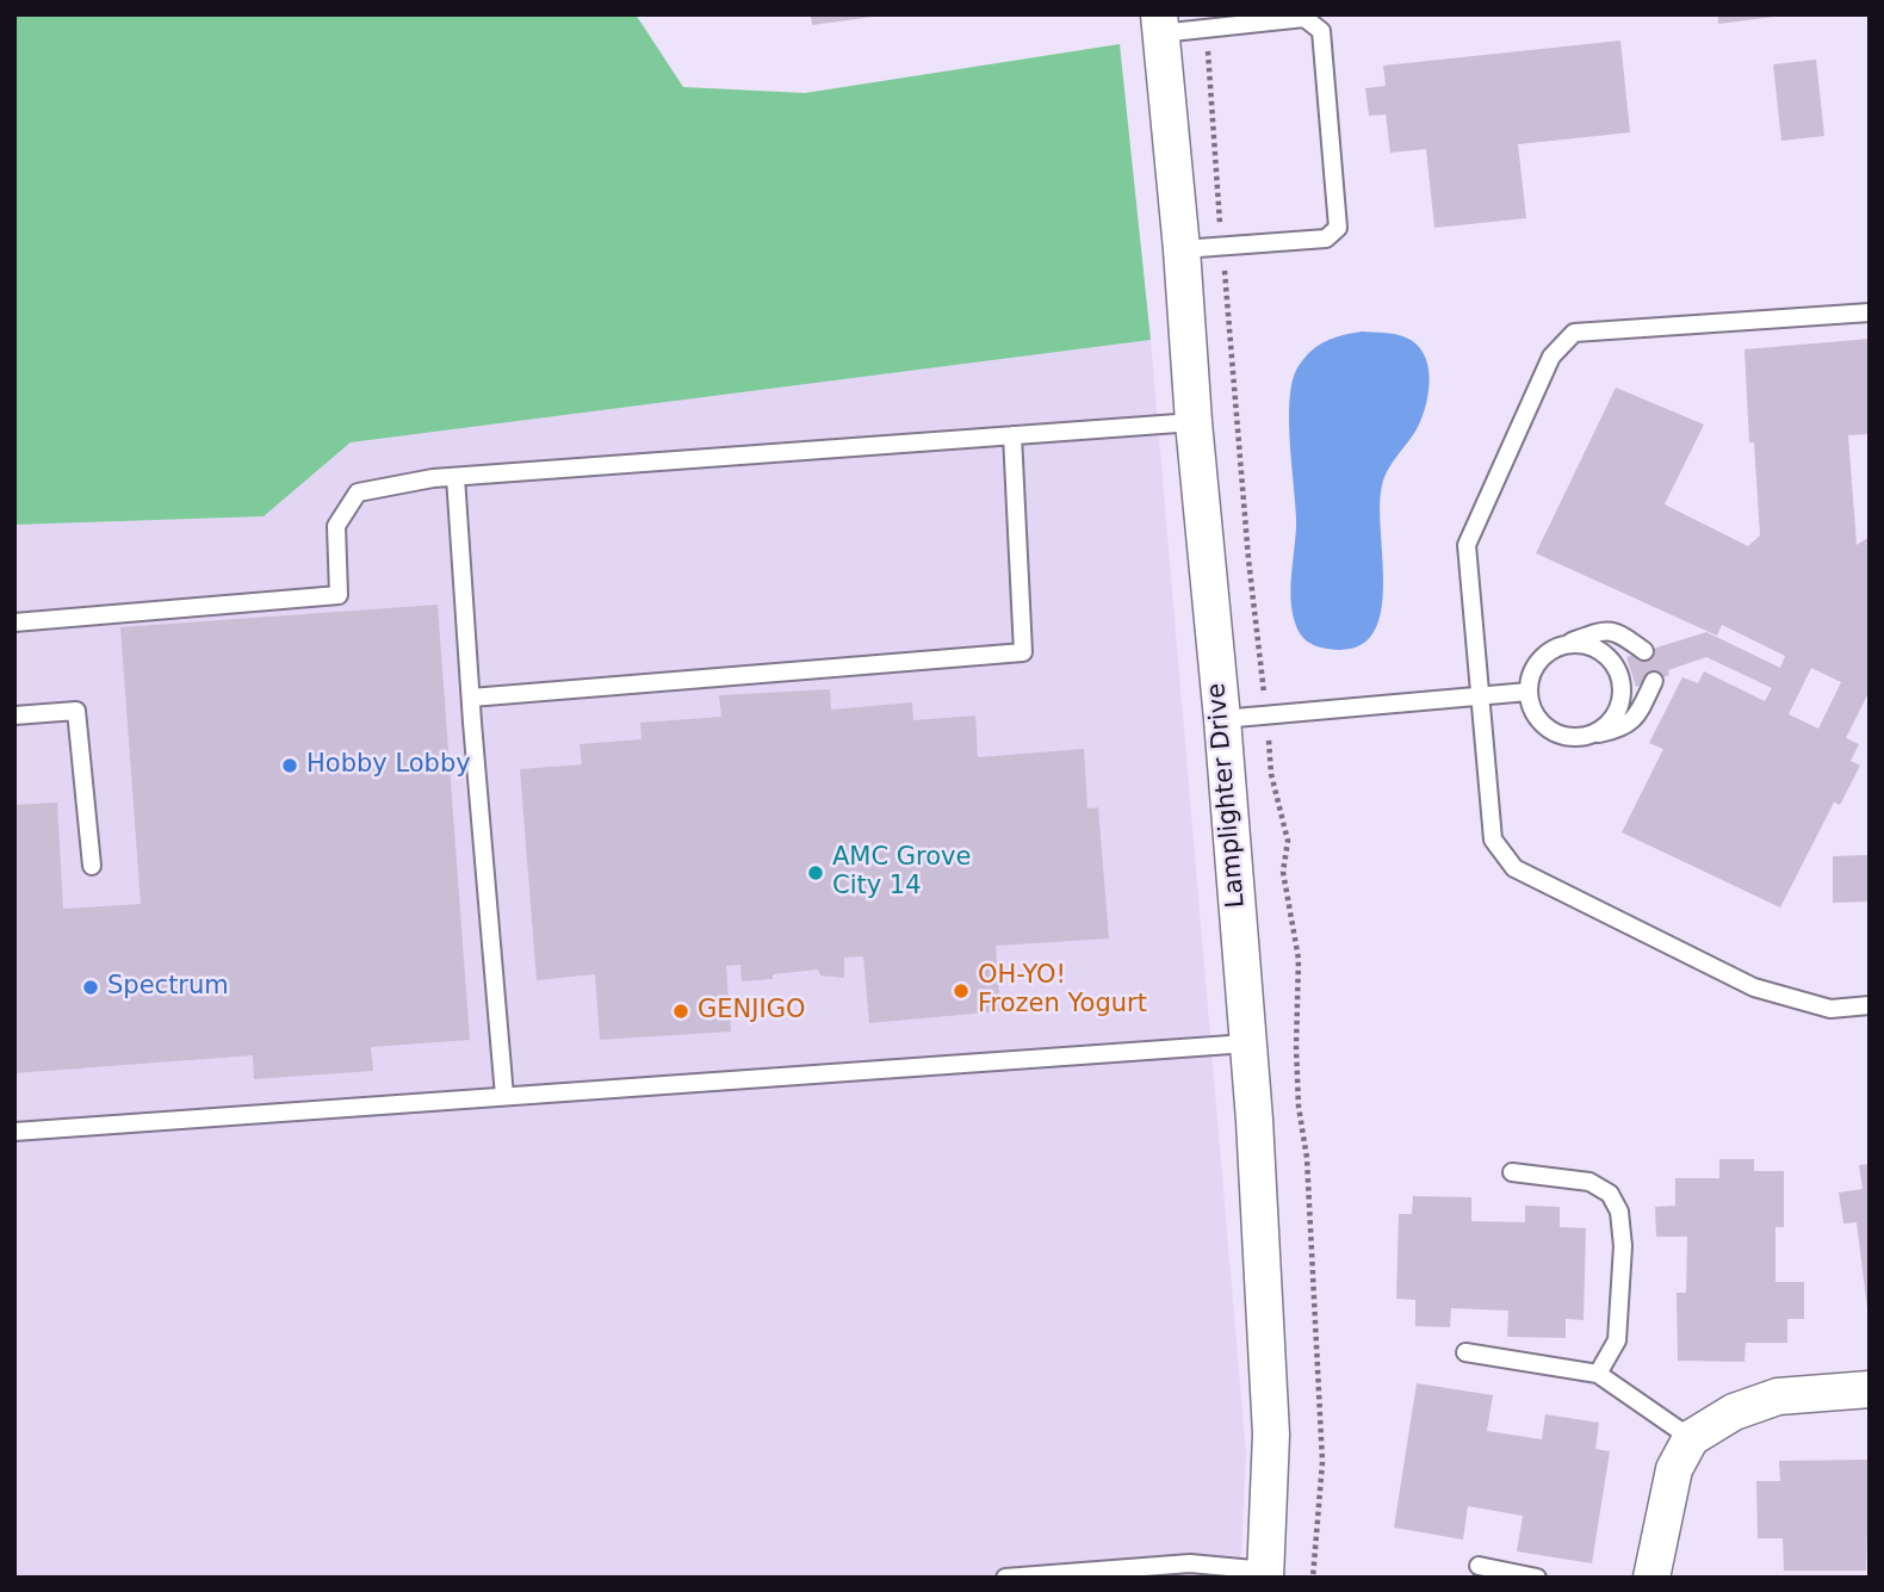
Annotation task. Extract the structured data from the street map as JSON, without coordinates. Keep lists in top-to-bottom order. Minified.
{"streets":{"street":["Lamplighter Drive"]},"places":["Hobby Lobby","AMC Grove City 14","Spectrum","OH-YO! Frozen Yogurt","GENJIGO"]}
